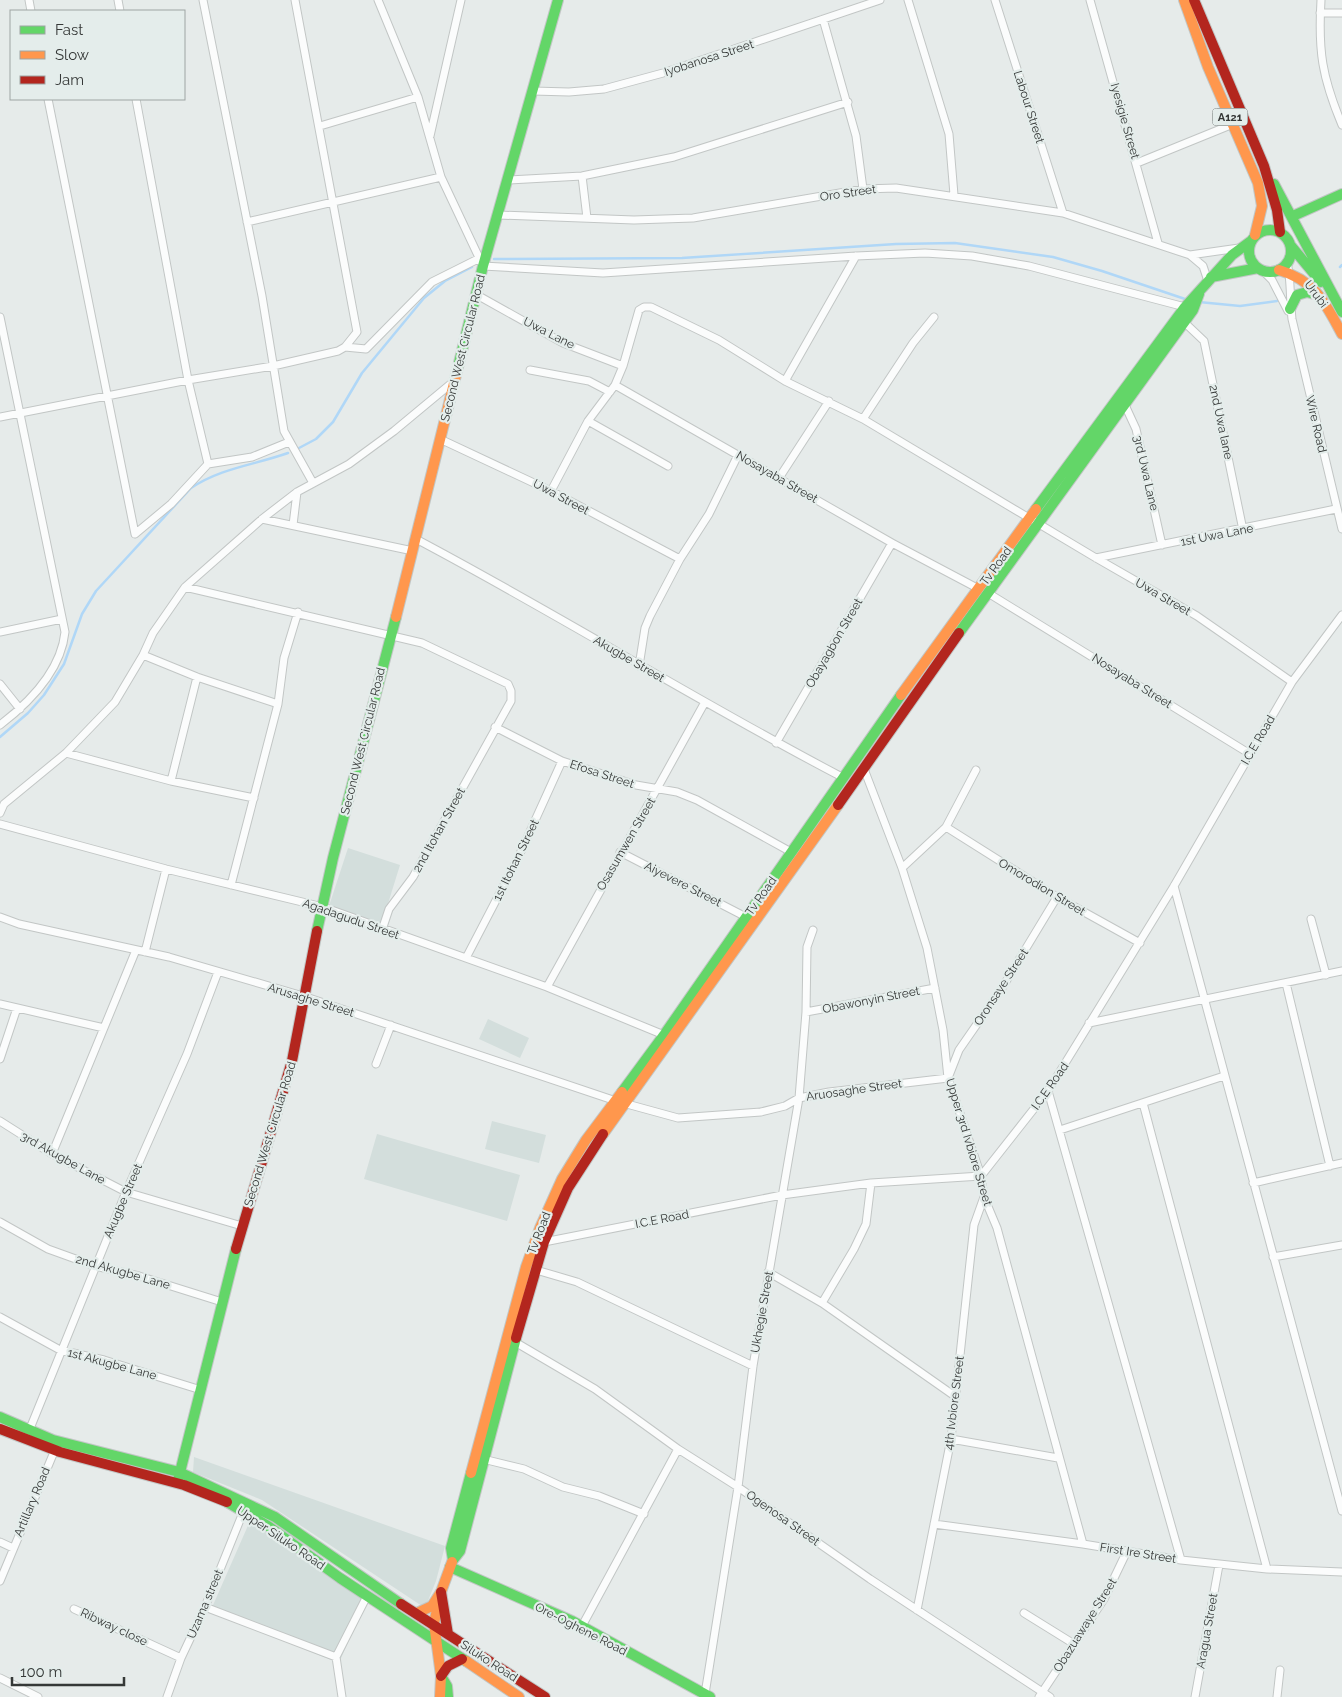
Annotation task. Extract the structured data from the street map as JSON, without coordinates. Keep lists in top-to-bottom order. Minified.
{"streets":{"main road":["A121","Urubi","Second West Circular Road","Tv Road","Upper Siluko Road","Ore-Oghene Road","Siluko Road"],"street":["Iyobanosa Street","Labour Street","Iyesigie Street","Oro Street","Uwa Lane","2nd Uwa lane","Wire Road","3rd Uwa Lane","Nosayaba Street","Uwa Street","1st Uwa Lane","Obayagbon Street","Akugbe Street","I.C.E Road","Efosa Street","2nd Itohan Street","Osasumwen Street","1st Itohan Street","Aiyevere Street","Omorodion Street","Agadagudu Street","Oronsaye Street","Arusaghe Street","Obawonyin Street","Aruosaghe Street","Upper 3rd Ivbiore Street","3rd Akugbe Lane","2nd Akugbe Lane","Ukhegie Street","1st Akugbe Lane","4th Ivbiore Street","Artillary Road","Ogenosa Street","First Ire Street","Uzama street","Obazuawaye Street","Ribway close","Aragua Street"]},"crossings":[["Iyobanosa Street","Second West Circular Road"],["Labour Street","Oro Street"],["A121","Iyesigie Street"],["A121","Oro Street"],["A121","Urubi"],["A121","Wire Road"],["A121","Tv Road"],["Iyesigie Street","Oro Street"],["Iyesigie Street","Tv Road"],["Oro Street","Second West Circular Road"],["Oro Street","Tv Road"],["Urubi","Wire Road"],["Urubi","Tv Road"],["Uwa Lane","Second West Circular Road"],["Uwa Lane","Uwa Street"],["Second West Circular Road","Uwa Street"],["Second West Circular Road","Akugbe Street"],["Second West Circular Road","2nd Itohan Street"],["Second West Circular Road","Agadagudu Street"],["Second West Circular Road","Arusaghe Street"],["Second West Circular Road","3rd Akugbe Lane"],["Second West Circular Road","2nd Akugbe Lane"],["Second West Circular Road","1st Akugbe Lane"],["Second West Circular Road","Upper Siluko Road"],["2nd Uwa lane","1st Uwa Lane"],["2nd Uwa lane","Tv Road"],["Wire Road","1st Uwa Lane"],["Wire Road","Tv Road"],["3rd Uwa Lane","1st Uwa Lane"],["3rd Uwa Lane","Tv Road"],["Nosayaba Street","Tv Road"],["Nosayaba Street","Obayagbon Street"],["Nosayaba Street","I.C.E Road"],["Uwa Street","1st Uwa Lane"],["Uwa Street","Tv Road"],["Uwa Street","I.C.E Road"],["Tv Road","Akugbe Street"],["Tv Road","I.C.E Road"],["Tv Road","Efosa Street"],["Tv Road","Aiyevere Street"],["Tv Road","Agadagudu Street"],["Tv Road","Arusaghe Street"],["Tv Road","Aruosaghe Street"],["Tv Road","Upper 3rd Ivbiore Street"],["Tv Road","Ogenosa Street"],["Tv Road","Upper Siluko Road"],["Tv Road","Ore-Oghene Road"],["Tv Road","Siluko Road"],["Obayagbon Street","Akugbe Street"],["Akugbe Street","Osasumwen Street"],["Akugbe Street","Arusaghe Street"],["Akugbe Street","3rd Akugbe Lane"],["Akugbe Street","2nd Akugbe Lane"],["Akugbe Street","1st Akugbe Lane"],["Akugbe Street","Upper Siluko Road"],["I.C.E Road","Omorodion Street"],["I.C.E Road","Upper 3rd Ivbiore Street"],["I.C.E Road","Ukhegie Street"],["Efosa Street","2nd Itohan Street"],["Efosa Street","Osasumwen Street"],["Efosa Street","1st Itohan Street"],["2nd Itohan Street","Agadagudu Street"],["Osasumwen Street","Aiyevere Street"],["Osasumwen Street","Agadagudu Street"],["1st Itohan Street","Agadagudu Street"],["Omorodion Street","Oronsaye Street"],["Oronsaye Street","Aruosaghe Street"],["Oronsaye Street","Upper 3rd Ivbiore Street"],["Arusaghe Street","Aruosaghe Street"],["Obawonyin Street","Upper 3rd Ivbiore Street"],["Obawonyin Street","Ukhegie Street"],["Aruosaghe Street","Upper 3rd Ivbiore Street"],["Aruosaghe Street","Ukhegie Street"],["Upper 3rd Ivbiore Street","4th Ivbiore Street"],["Upper 3rd Ivbiore Street","First Ire Street"],["Ukhegie Street","Ogenosa Street"],["Ukhegie Street","Ore-Oghene Road"],["4th Ivbiore Street","Ogenosa Street"],["4th Ivbiore Street","First Ire Street"],["Artillary Road","Upper Siluko Road"],["Ogenosa Street","Obazuawaye Street"],["Upper Siluko Road","Uzama street"],["Upper Siluko Road","Siluko Road"],["First Ire Street","Obazuawaye Street"],["First Ire Street","Aragua Street"],["Uzama street","Ribway close"]],"legend":["Fast","Slow","Jam"],"scale_bar":"100 m"}
